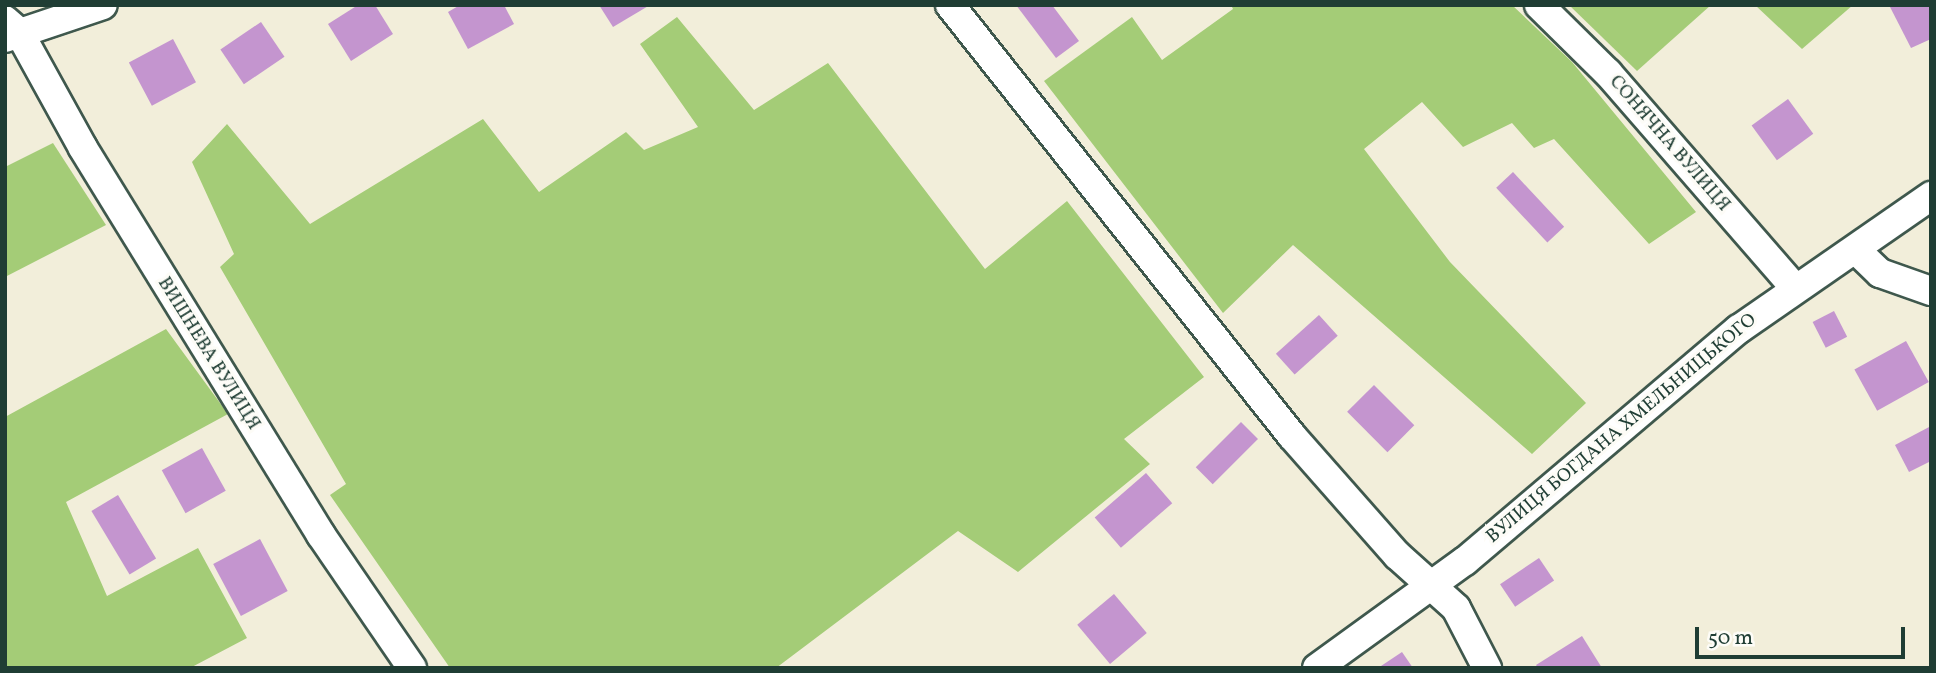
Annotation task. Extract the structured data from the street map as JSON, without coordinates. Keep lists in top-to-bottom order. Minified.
{"streets":{"street":["СОНЯЧНА ВУЛИЦЯ","ВИШНЕВА ВУЛИЦЯ","ВУЛИЦЯ БОГДАНА ХМЕЛЬНИЦЬКОГО"]},"crossings":[["СОНЯЧНА ВУЛИЦЯ","ВУЛИЦЯ БОГДАНА ХМЕЛЬНИЦЬКОГО"]],"scale_bar":"50 m"}
